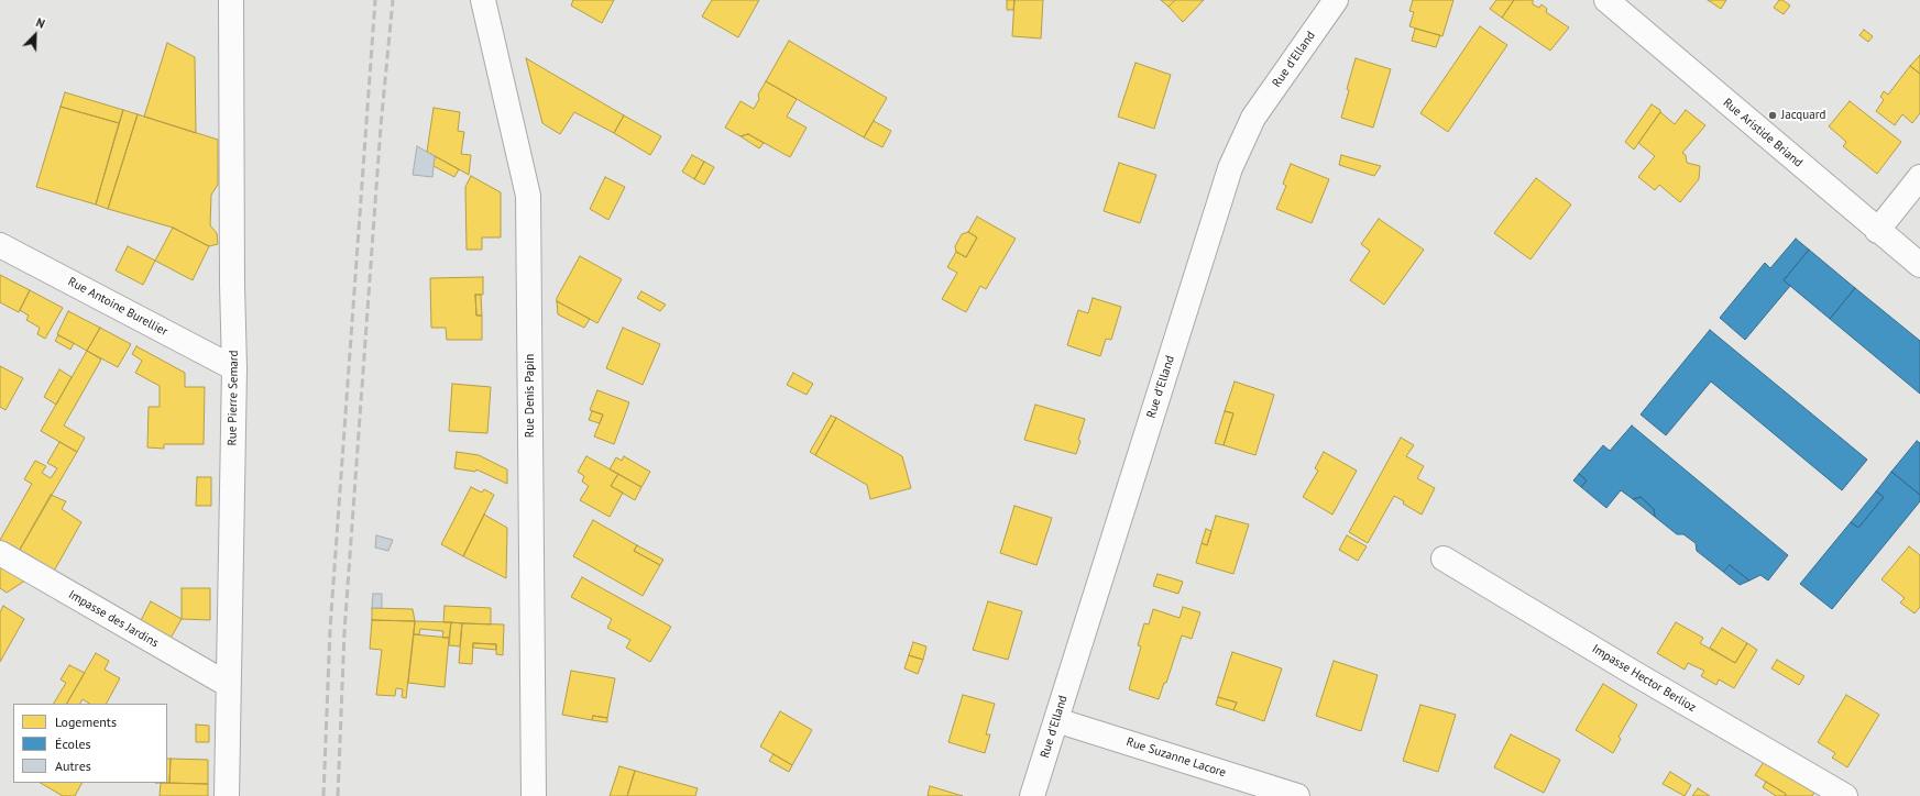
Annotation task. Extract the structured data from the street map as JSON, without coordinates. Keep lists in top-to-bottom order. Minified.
{"streets":{"street":["Rue d'Elland","Rue Aristide Briand","Rue Antoine Burellier","Rue Denis Papin","Rue Pierre Semard","Impasse des Jardins","Impasse Hector Berlioz","Rue Suzanne Lacore"]},"crossings":[["Rue d'Elland","Rue Suzanne Lacore"],["Rue Antoine Burellier","Rue Pierre Semard"],["Rue Pierre Semard","Impasse des Jardins"]],"places":["Jacquard"],"legend":["Logements","Écoles","Autres"],"north":"top right"}
